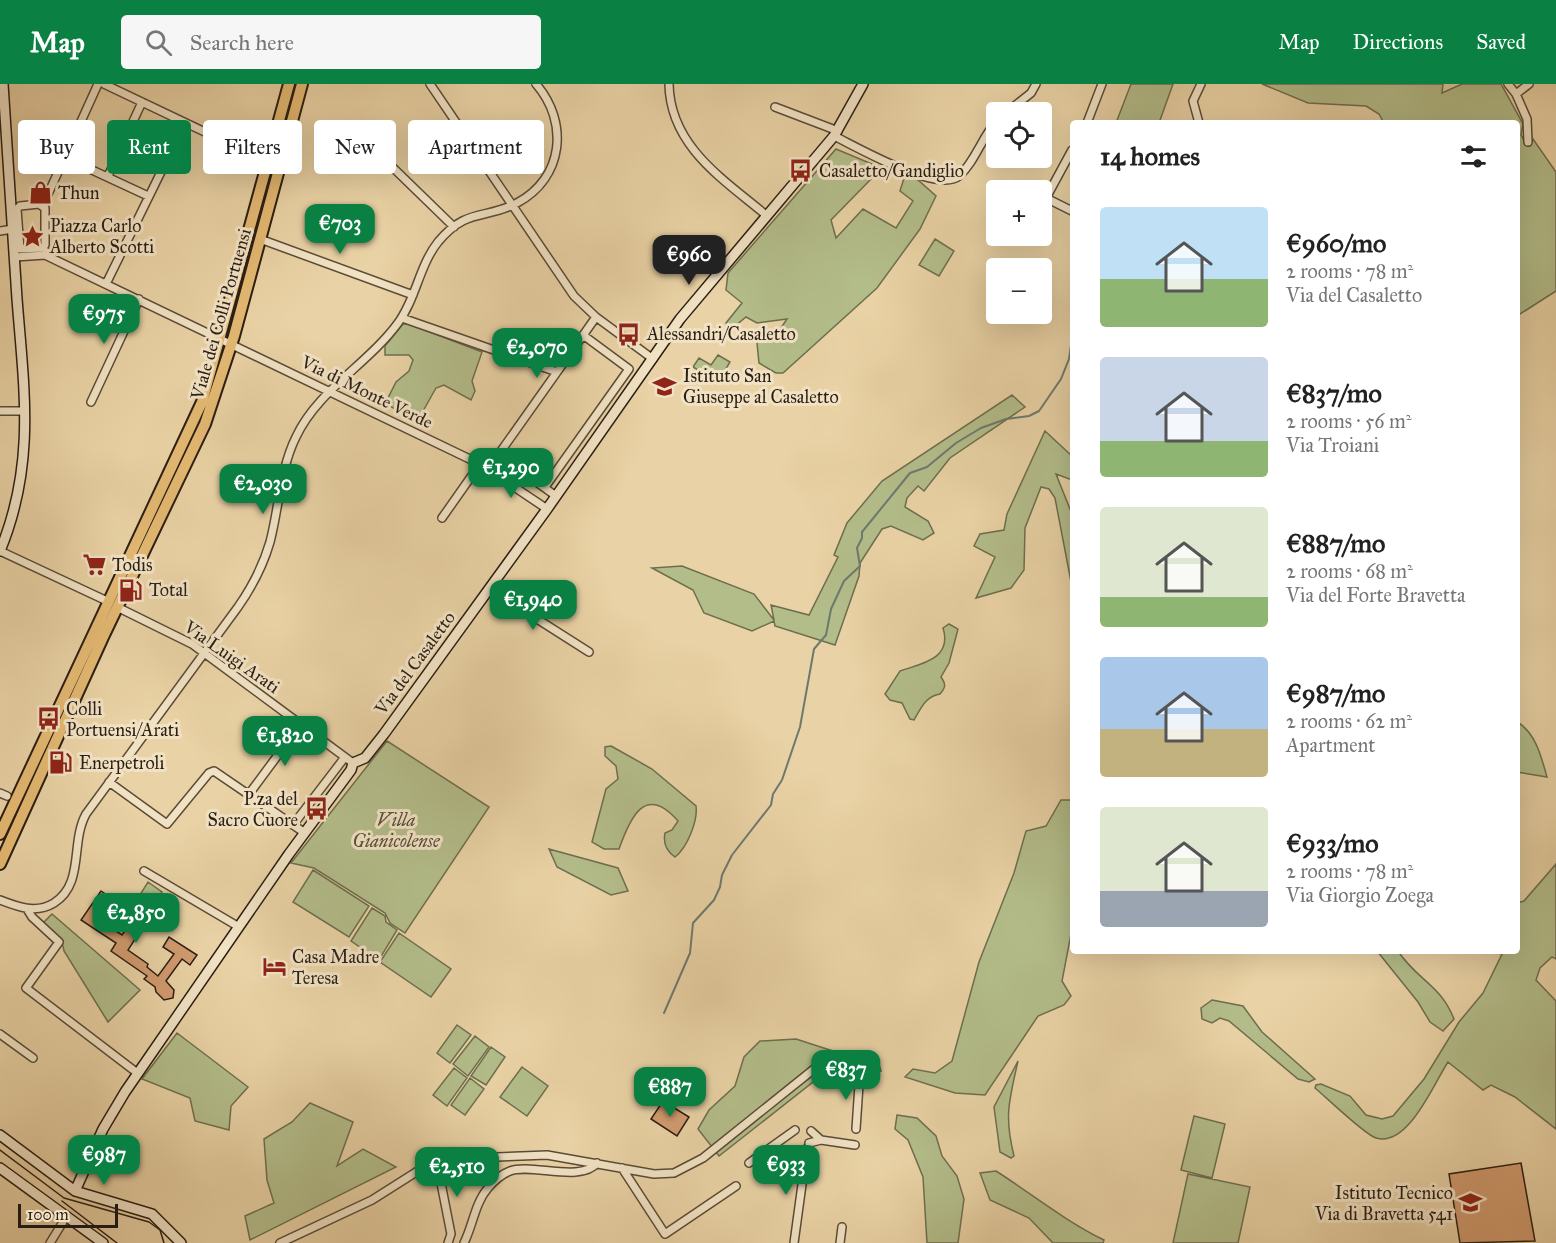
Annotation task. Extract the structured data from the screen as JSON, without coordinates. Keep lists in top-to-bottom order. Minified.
{"streets":{"main road":["Viale dei Colli Portuensi"],"street":["Via di Monte Verde","Via Luigi Arati","Via del Casaletto"]},"crossings":[["Viale dei Colli Portuensi","Via di Monte Verde"],["Viale dei Colli Portuensi","Via Luigi Arati"],["Via di Monte Verde","Via del Casaletto"],["Via Luigi Arati","Via del Casaletto"]],"parks":["Villa Gianicolense"],"places":{"bus stop":["Casaletto/Gandiglio","Alessandri/Casaletto","Colli Portuensi/Arati","P.za del Sacro Cuore"],"shop":["Thun"],"place":["Piazza Carlo Alberto Scotti"],"school or university":["Istituto San Giuseppe al Casaletto","Istituto Tecnico Via di Bravetta 541"],"supermarket":["Todis"],"fuel station":["Total","Enerpetroli"],"hotel":["Casa Madre Teresa"]},"scale_bar":"100 m","page":{"header":"Map","search":"Search here","nav":["Map","Directions","Saved"],"map_buttons":["+","−"],"chip":["Buy","Rent","Filters","New","Apartment"],"heading":"14 homes","list":[{"name":"€960/mo","note":"2 rooms · 78 m² · Via del Casaletto"},{"name":"€837/mo","note":"2 rooms · 56 m² · Via Troiani"},{"name":"€887/mo","note":"2 rooms · 68 m² · Via del Forte Bravetta"},{"name":"€987/mo","note":"2 rooms · 62 m² · Apartment"},{"name":"€933/mo","note":"2 rooms · 78 m² · Via Giorgio Zoega"}],"price":["€703","€960","€975","€2,070","€1,290","€2,030","€1,940","€1,820","€2,850","€837","€887","€987","€933","€2,510"],"scale":"100 m"}}
